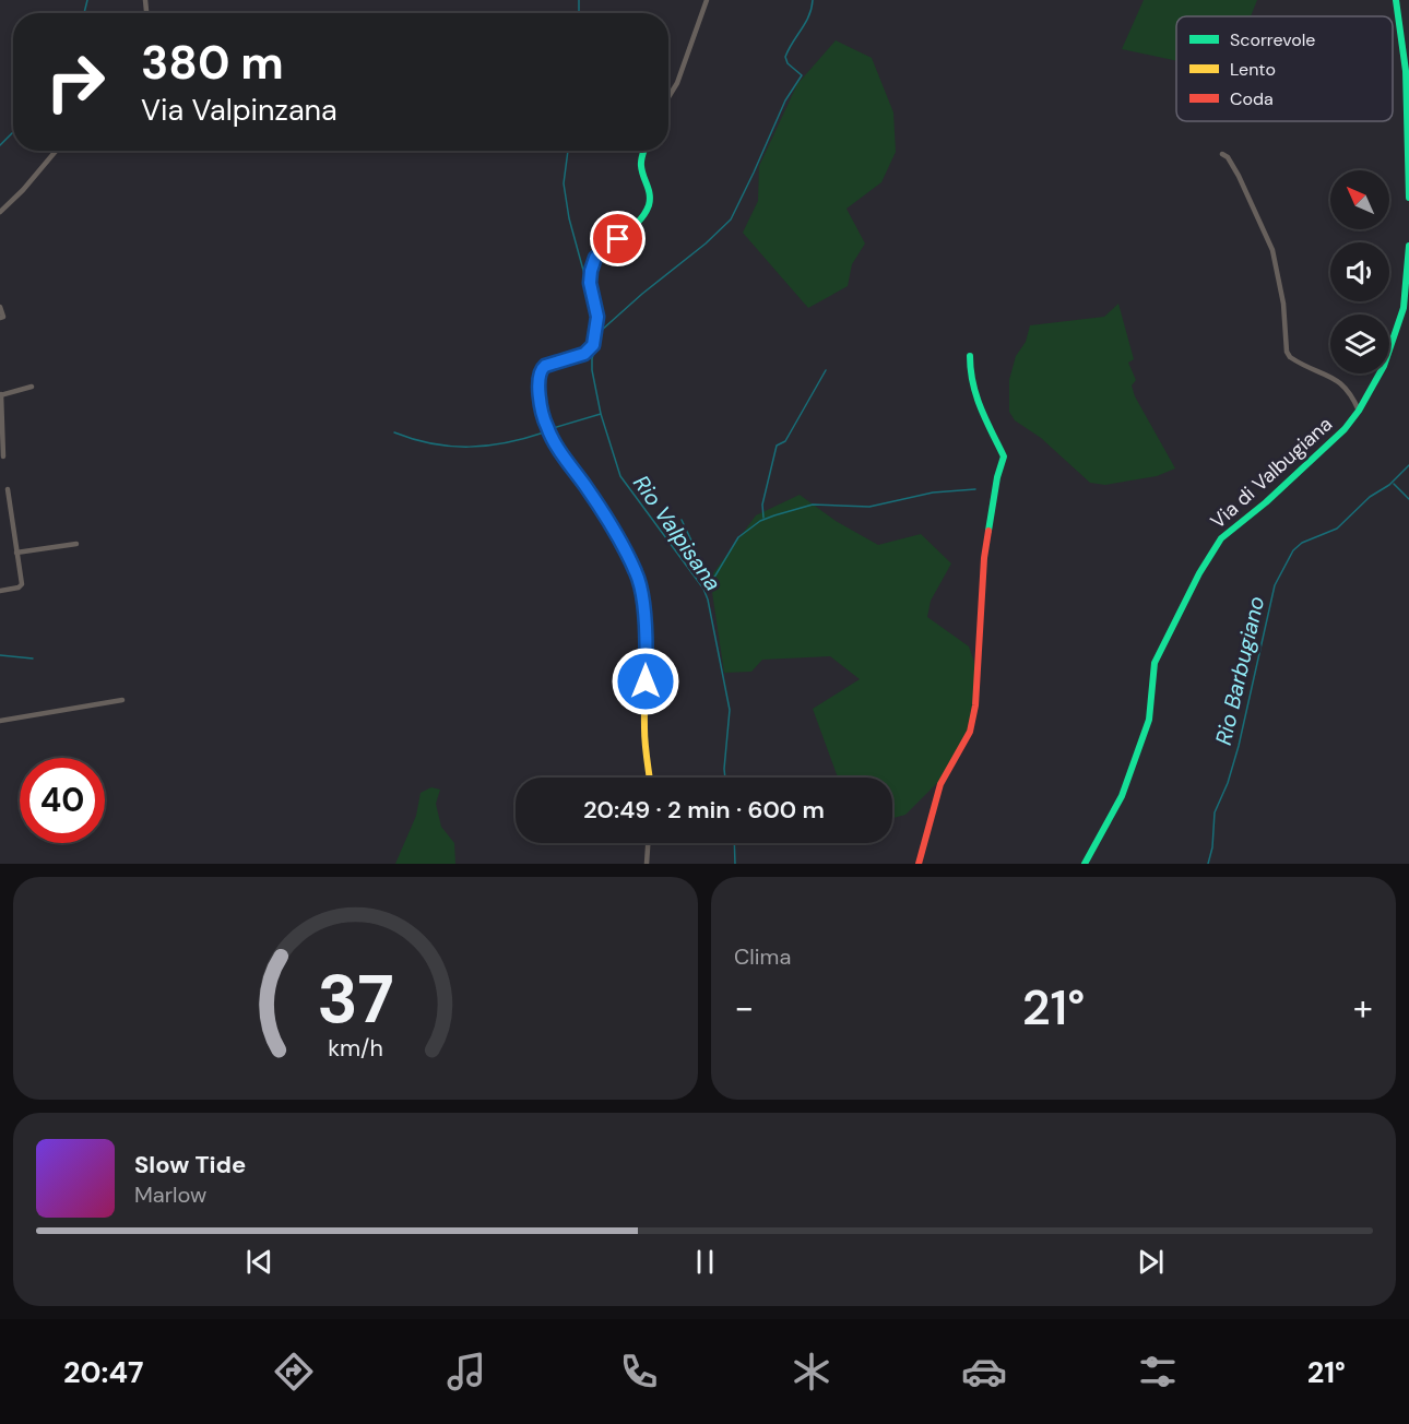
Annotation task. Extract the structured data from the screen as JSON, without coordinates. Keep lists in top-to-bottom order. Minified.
{"streets":{"street":["Via di Valbugiana"]},"water":["Rio Valpisana","Rio Barbugiano"],"legend":["Scorrevole","Lento","Coda"],"north":"top left","page":{"turn":["380 m","Via Valpinzana"],"limit":"40","trip":"20:49 · 2 min · 600 m","tile":"Clima","heat":["−","21°","+"],"song":["Slow Tide","Marlow"],"tabs":["20:47","21°"],"gauge":["37","km/h"]}}
